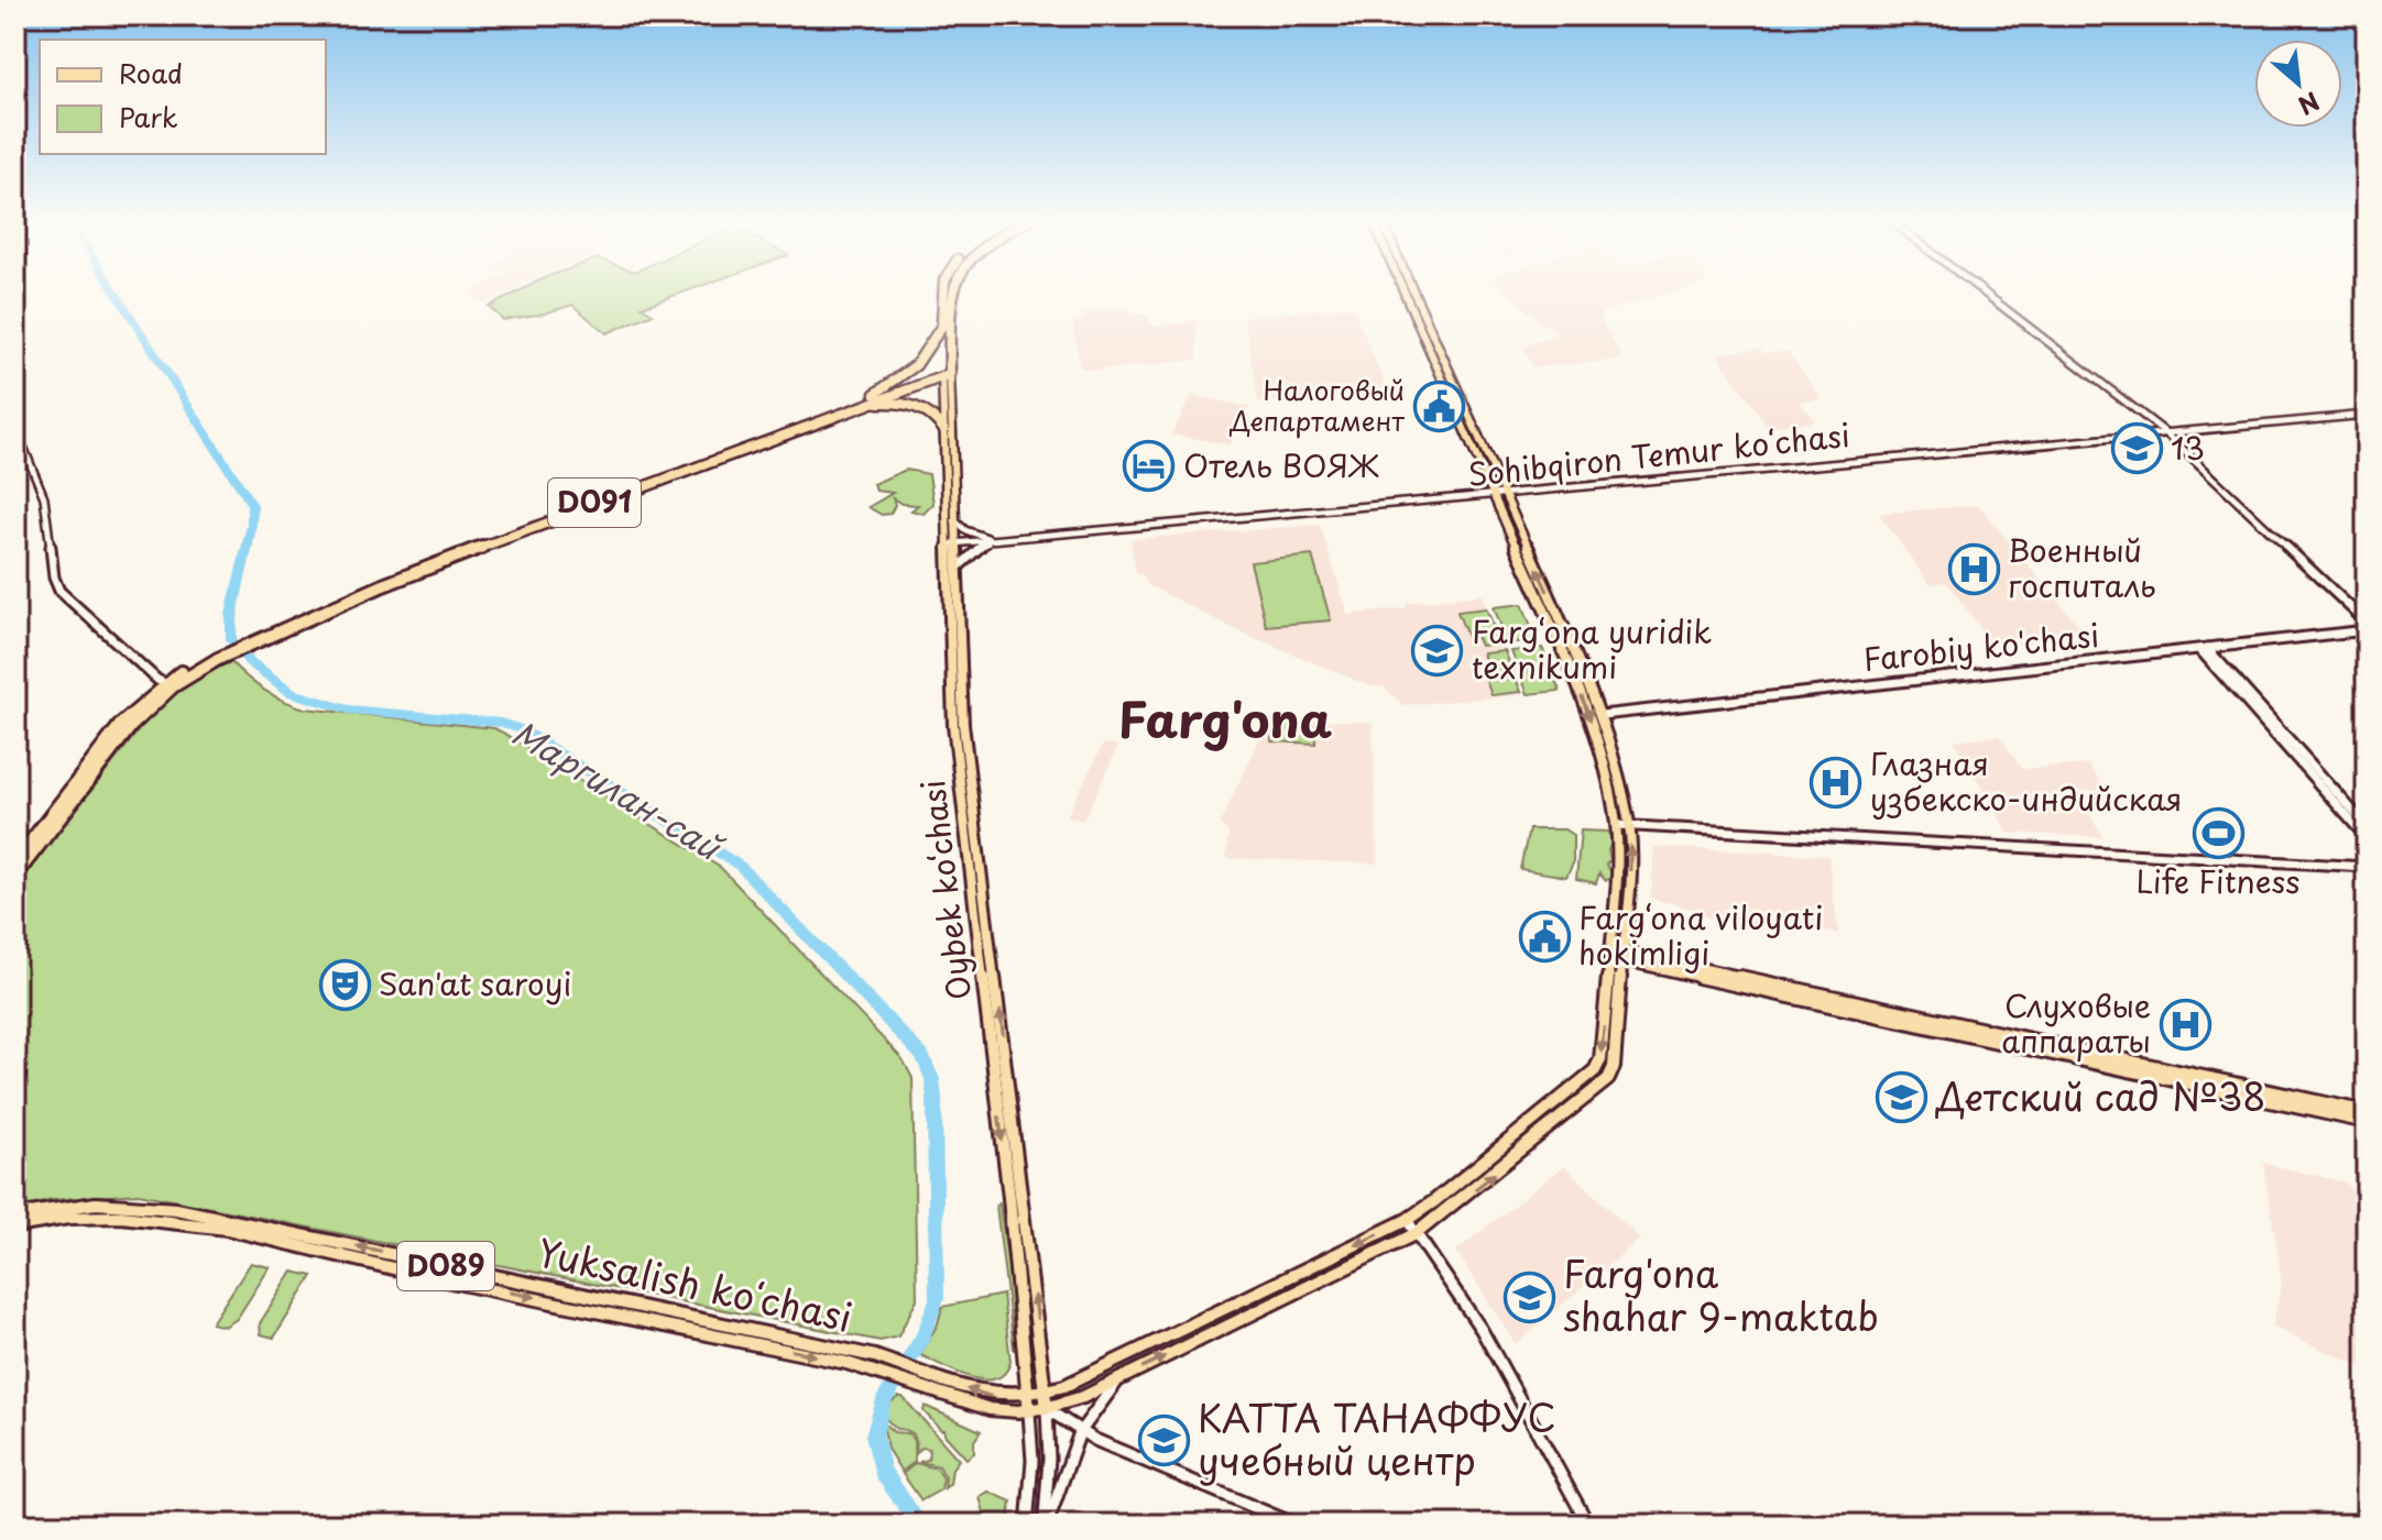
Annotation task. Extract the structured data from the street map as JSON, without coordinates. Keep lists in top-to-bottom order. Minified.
{"streets":{"highway":["D091"],"main road":["Sohibqiron Temur koʻchasi","Farobiy ko'chasi","Oybek ko‘chasi","D089","Yuksalish koʻchasi"]},"crossings":[["Sohibqiron Temur koʻchasi","Oybek ko‘chasi"],["D091","Oybek ko‘chasi"],["Oybek ko‘chasi","Yuksalish koʻchasi"]],"districts":["Farg'ona"],"water":["Маргилан-сай"],"places":{"public building":["Налоговый Департамент","Farg‘ona viloyati hokimligi"],"school or university":["13","Farg‘ona yuridik texnikumi","Детский сад №38","Farg'ona shahar 9-maktab","КАТТА ТАНАФФУС учебный центр"],"hotel":["Отель ВОЯЖ"],"hospital":["Военный госпиталь","Глазная узбекско-индийская","Слуховые аппараты"],"sports":["Life Fitness"],"theatre":["San'at saroyi"]},"legend":["Road","Park"],"north":"bottom right"}
